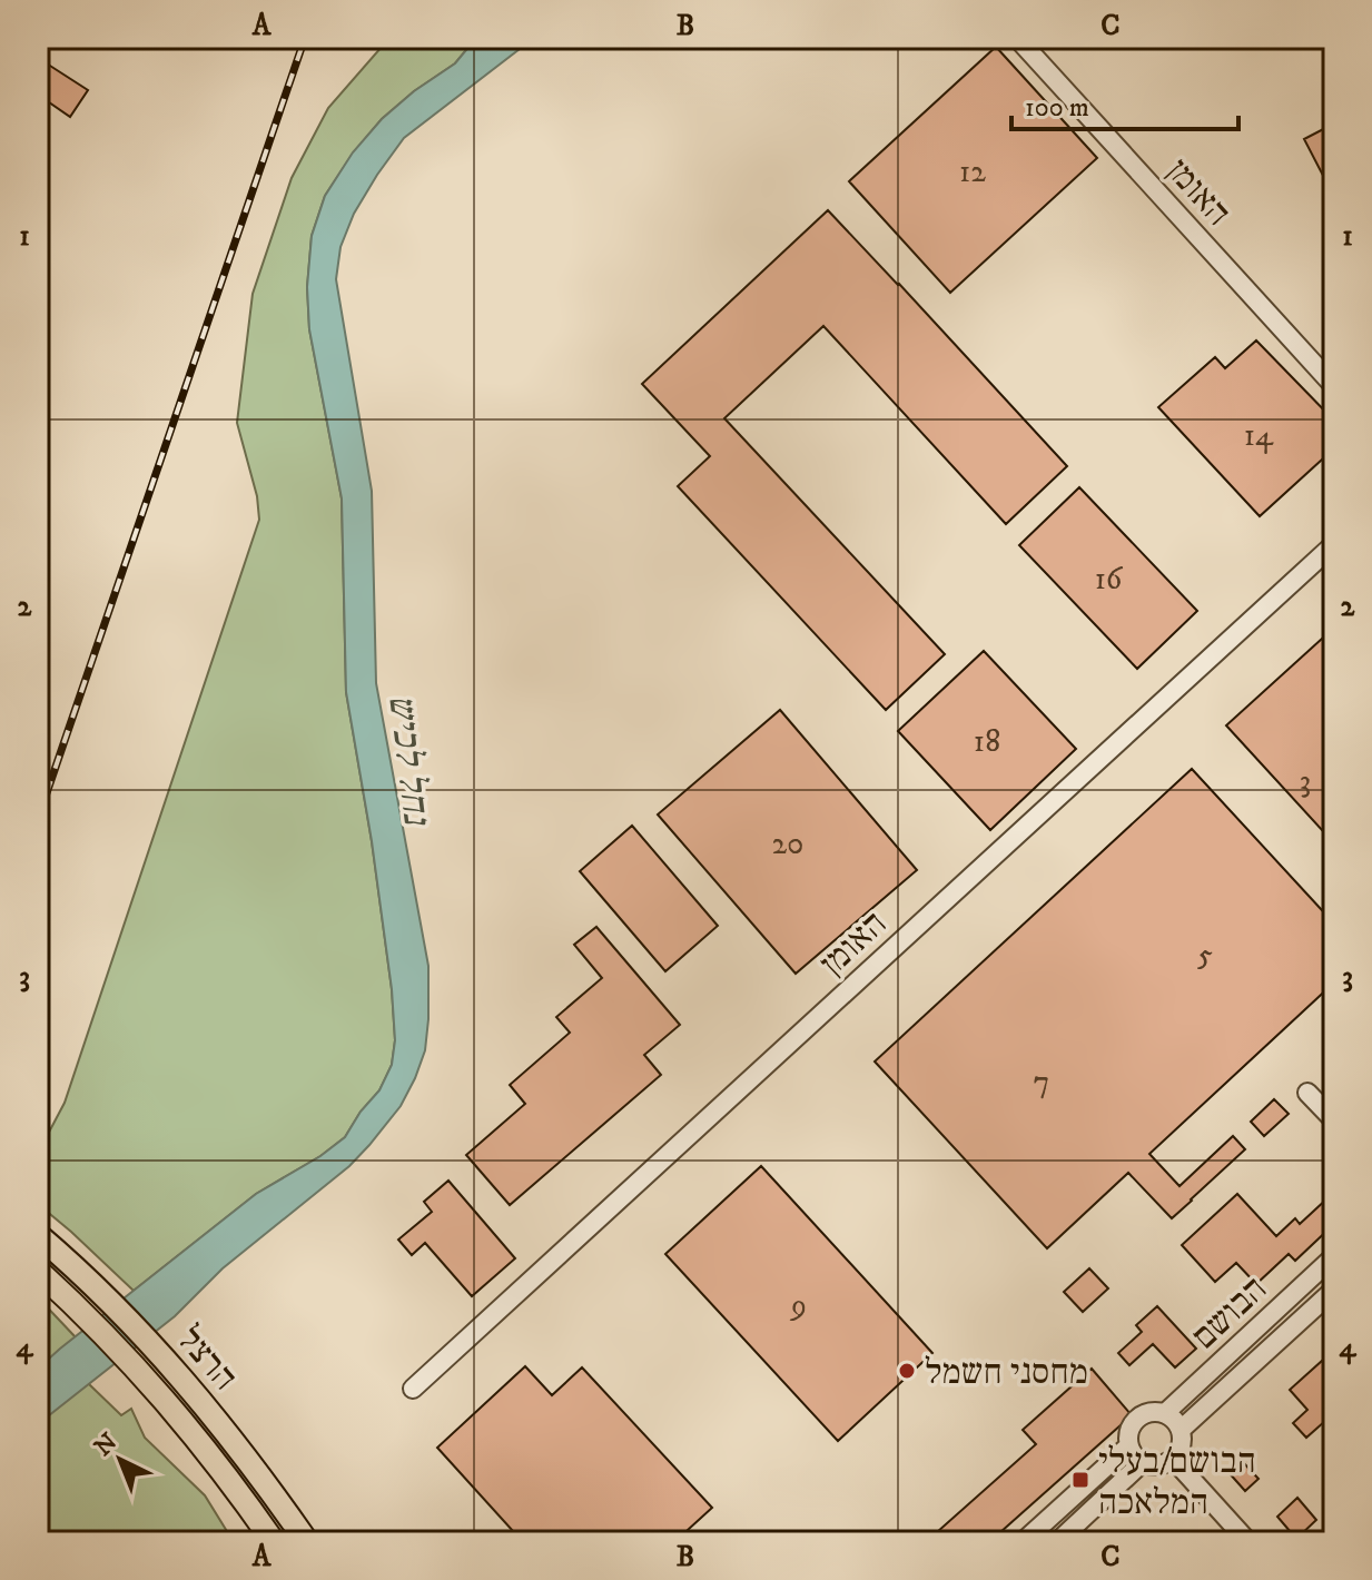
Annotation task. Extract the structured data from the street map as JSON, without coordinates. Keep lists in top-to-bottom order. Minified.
{"streets":{"main road":["הרצל"],"street":["האומן","הבושם"]},"water":["נחל לכיש"],"places":{"other":["מחסני חשמל"],"transit":["הבושם/בעלי המלאכה"]},"house_numbers":["12","14","16","18","3","20","5","7","9"],"scale_bar":"100 m","north":"top left","grid":{"columns":["A","B","C"],"rows":["1","2","3","4"]}}
